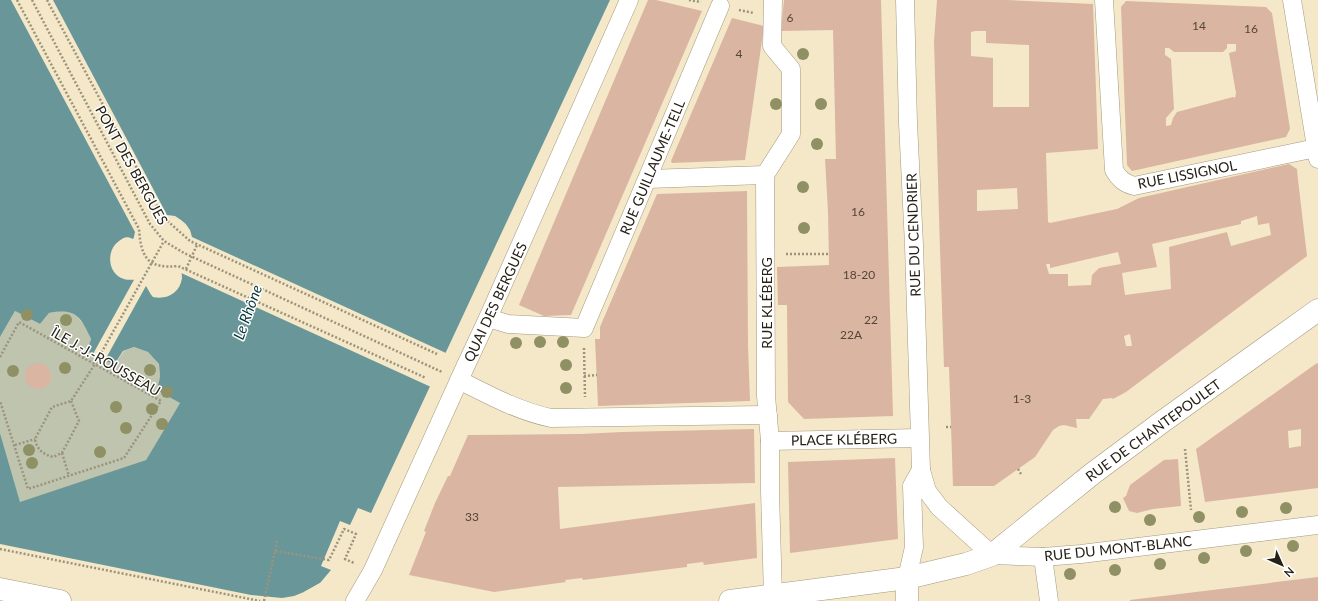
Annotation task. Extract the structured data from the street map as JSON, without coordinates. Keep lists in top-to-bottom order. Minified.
{"streets":{"main road":["RUE DE CHANTEPOULET","RUE DU MONT-BLANC"],"street":["RUE GUILLAUME-TELL","RUE LISSIGNOL","RUE DU CENDRIER","QUAI DES BERGUES","RUE KLÉBERG","PLACE KLÉBERG"],"path":["PONT DES BERGUES","ÎLE J.-J.-ROUSSEAU"]},"crossings":[["RUE DU CENDRIER","RUE DE CHANTEPOULET"],["RUE DU CENDRIER","PLACE KLÉBERG"],["RUE DU CENDRIER","RUE DU MONT-BLANC"],["RUE KLÉBERG","PLACE KLÉBERG"],["RUE KLÉBERG","RUE DU MONT-BLANC"],["RUE DE CHANTEPOULET","RUE DU MONT-BLANC"]],"water":["Le Rhône"],"house_numbers":["6","14","16","4","16","18-20","22","22A","1-3","33"],"north":"bottom right"}
